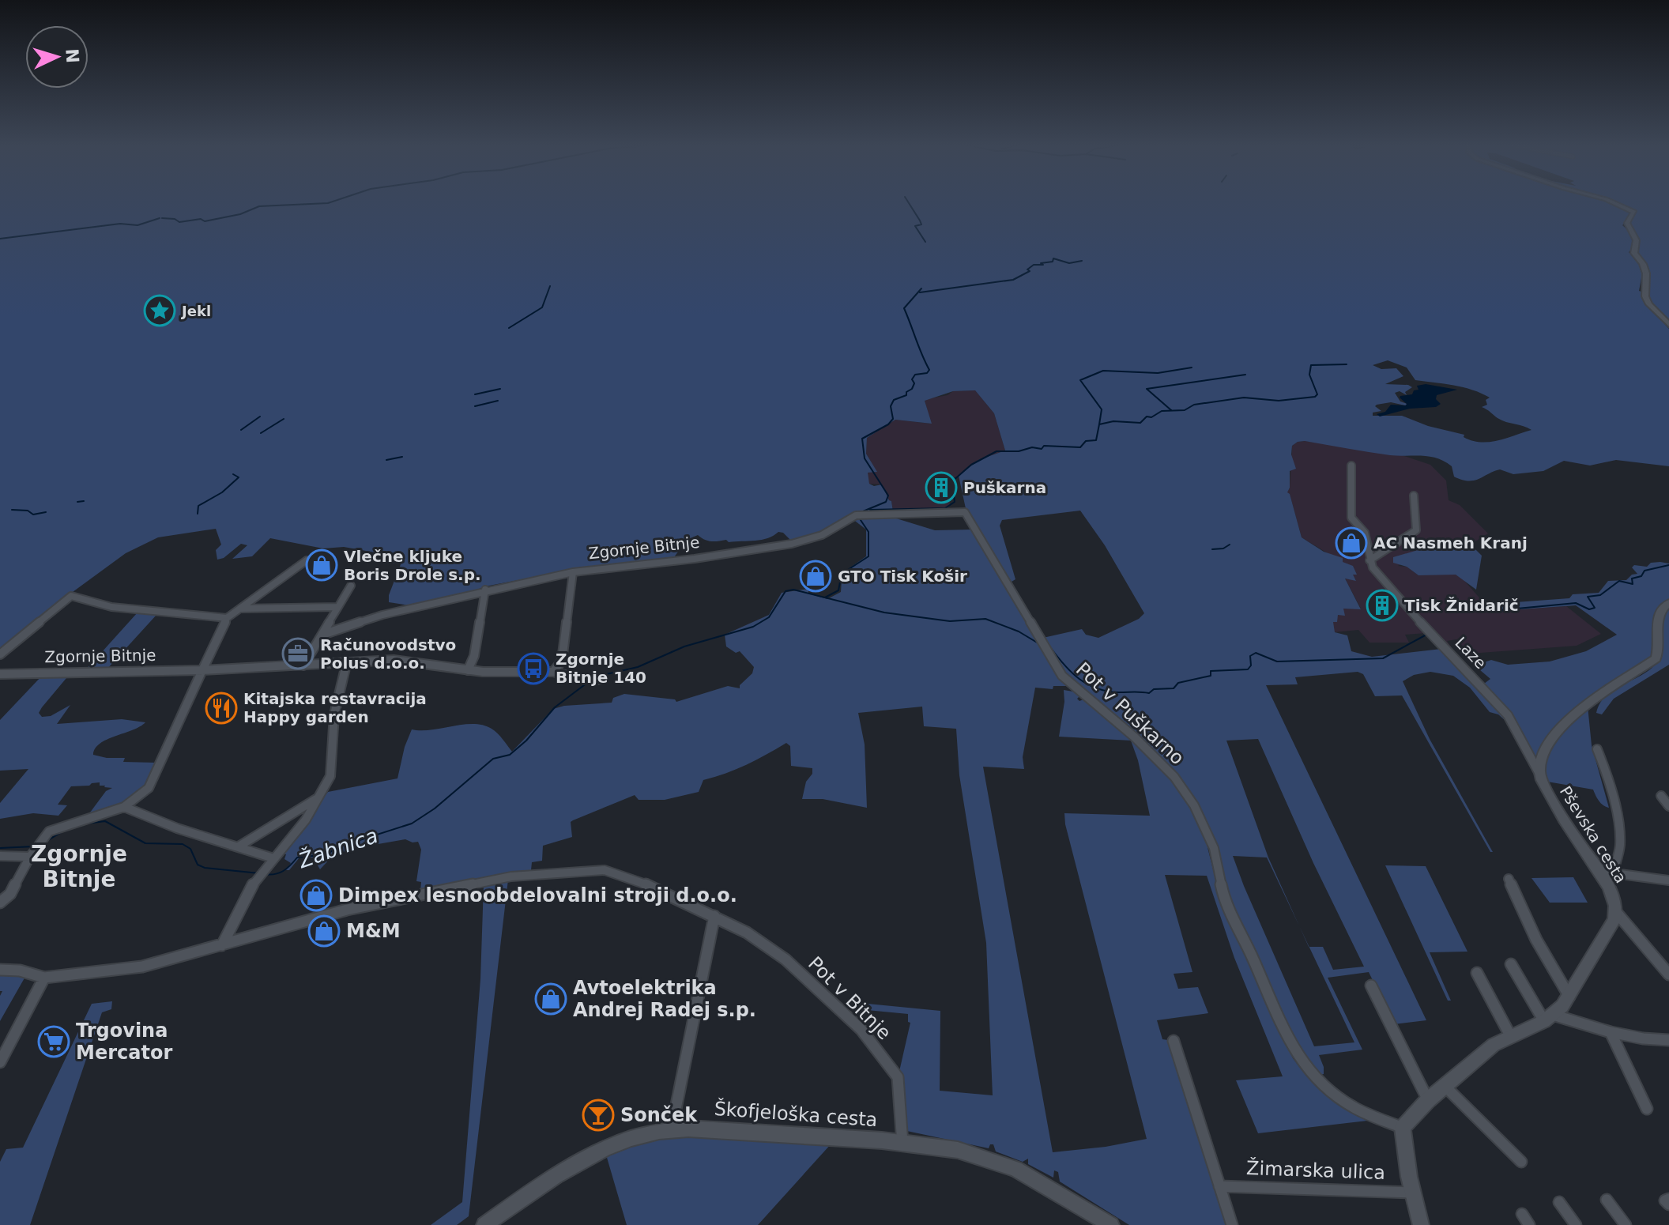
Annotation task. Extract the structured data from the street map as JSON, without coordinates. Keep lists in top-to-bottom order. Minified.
{"streets":{"street":["Zgornje Bitnje","Laze","Pot v Puškarno","Pševska cesta","Pot v Bitnje","Škofjeloška cesta","Žimarska ulica"]},"crossings":[["Zgornje Bitnje","Pot v Puškarno"],["Laze","Pševska cesta"],["Pot v Bitnje","Škofjeloška cesta"]],"districts":["Zgornje Bitnje"],"water":["Žabnica"],"places":{"place":["Jekl"],"building":["Puškarna","Tisk Žnidarič"],"shop":["AC Nasmeh Kranj","Vlečne kljuke Boris Drole s.p.","GTO Tisk Košir","Dimpex lesnoobdelovalni stroji d.o.o.","M&M","Avtoelektrika Andrej Radej s.p."],"office":["Računovodstvo Polus d.o.o."],"bus stop":["Zgornje Bitnje 140"],"restaurant":["Kitajska restavracija Happy garden"],"supermarket":["Trgovina Mercator"],"bar":["Sonček"]},"north":"right"}
